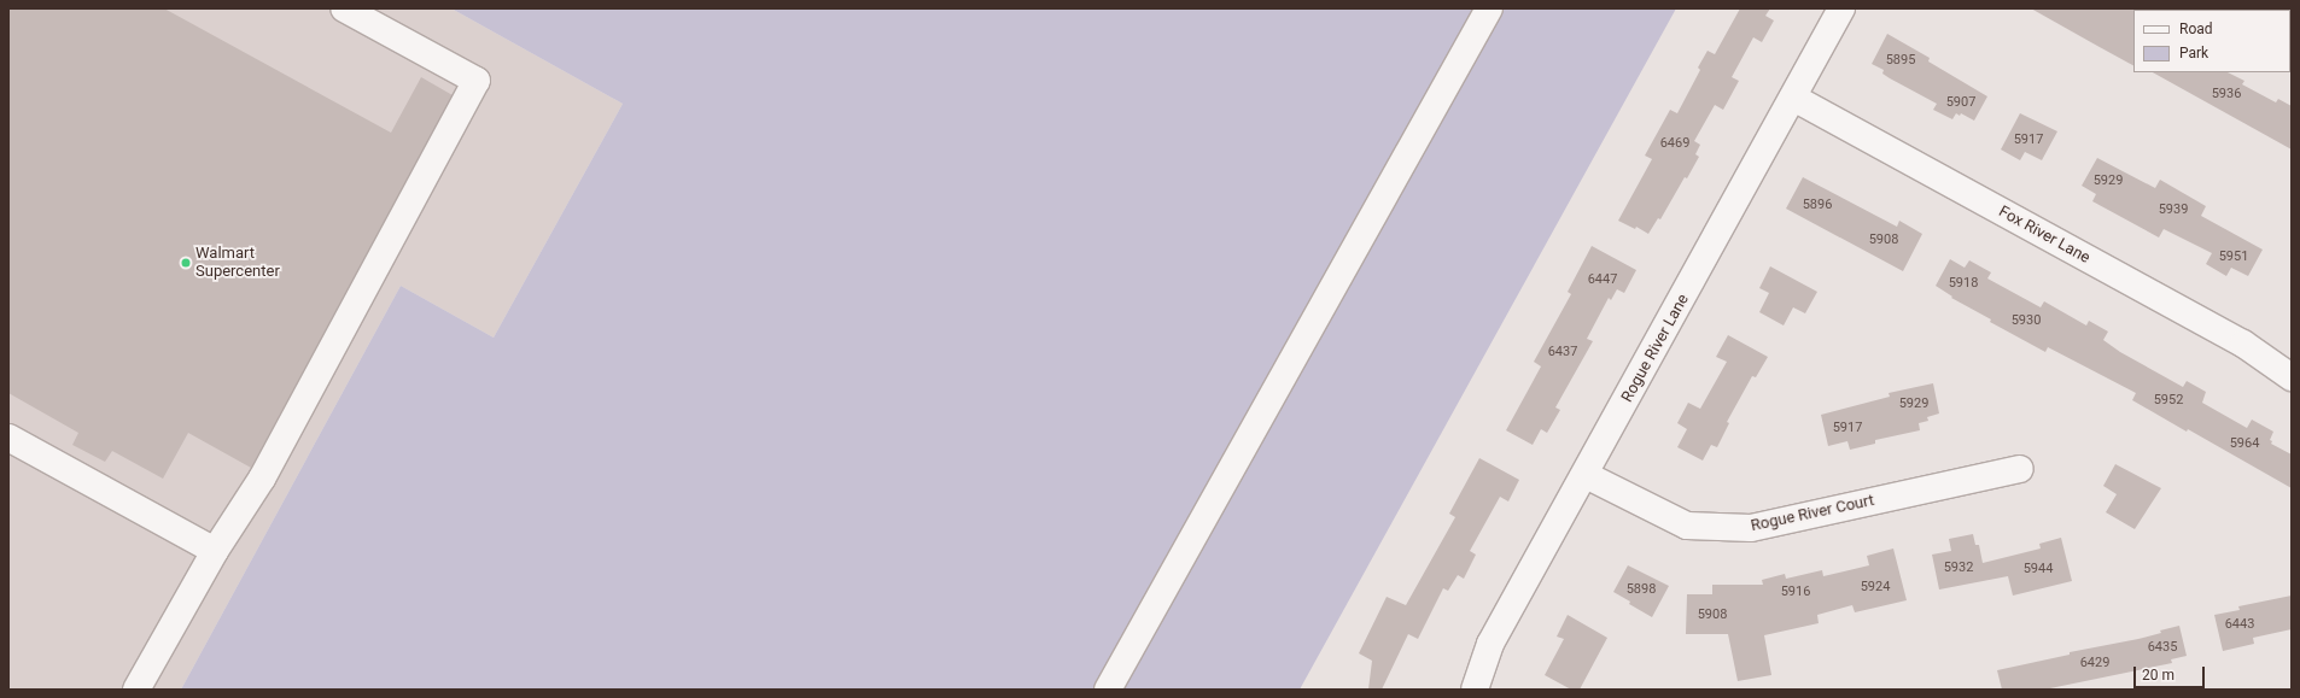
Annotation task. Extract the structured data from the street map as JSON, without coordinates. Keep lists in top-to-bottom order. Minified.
{"streets":{"street":["Fox River Lane","Rogue River Lane","Rogue River Court"]},"crossings":[["Fox River Lane","Rogue River Lane"],["Rogue River Lane","Rogue River Court"]],"places":["Walmart Supercenter"],"house_numbers":["5895","5936","5907","5917","6469","5929","5896","5939","5908","5951","6447","5918","5930","6437","5952","5929","5917","5964","5932","5944","5924","5898","5916","5908","6443","6435","6429"],"legend":["Road","Park"],"scale_bar":"20 m"}
